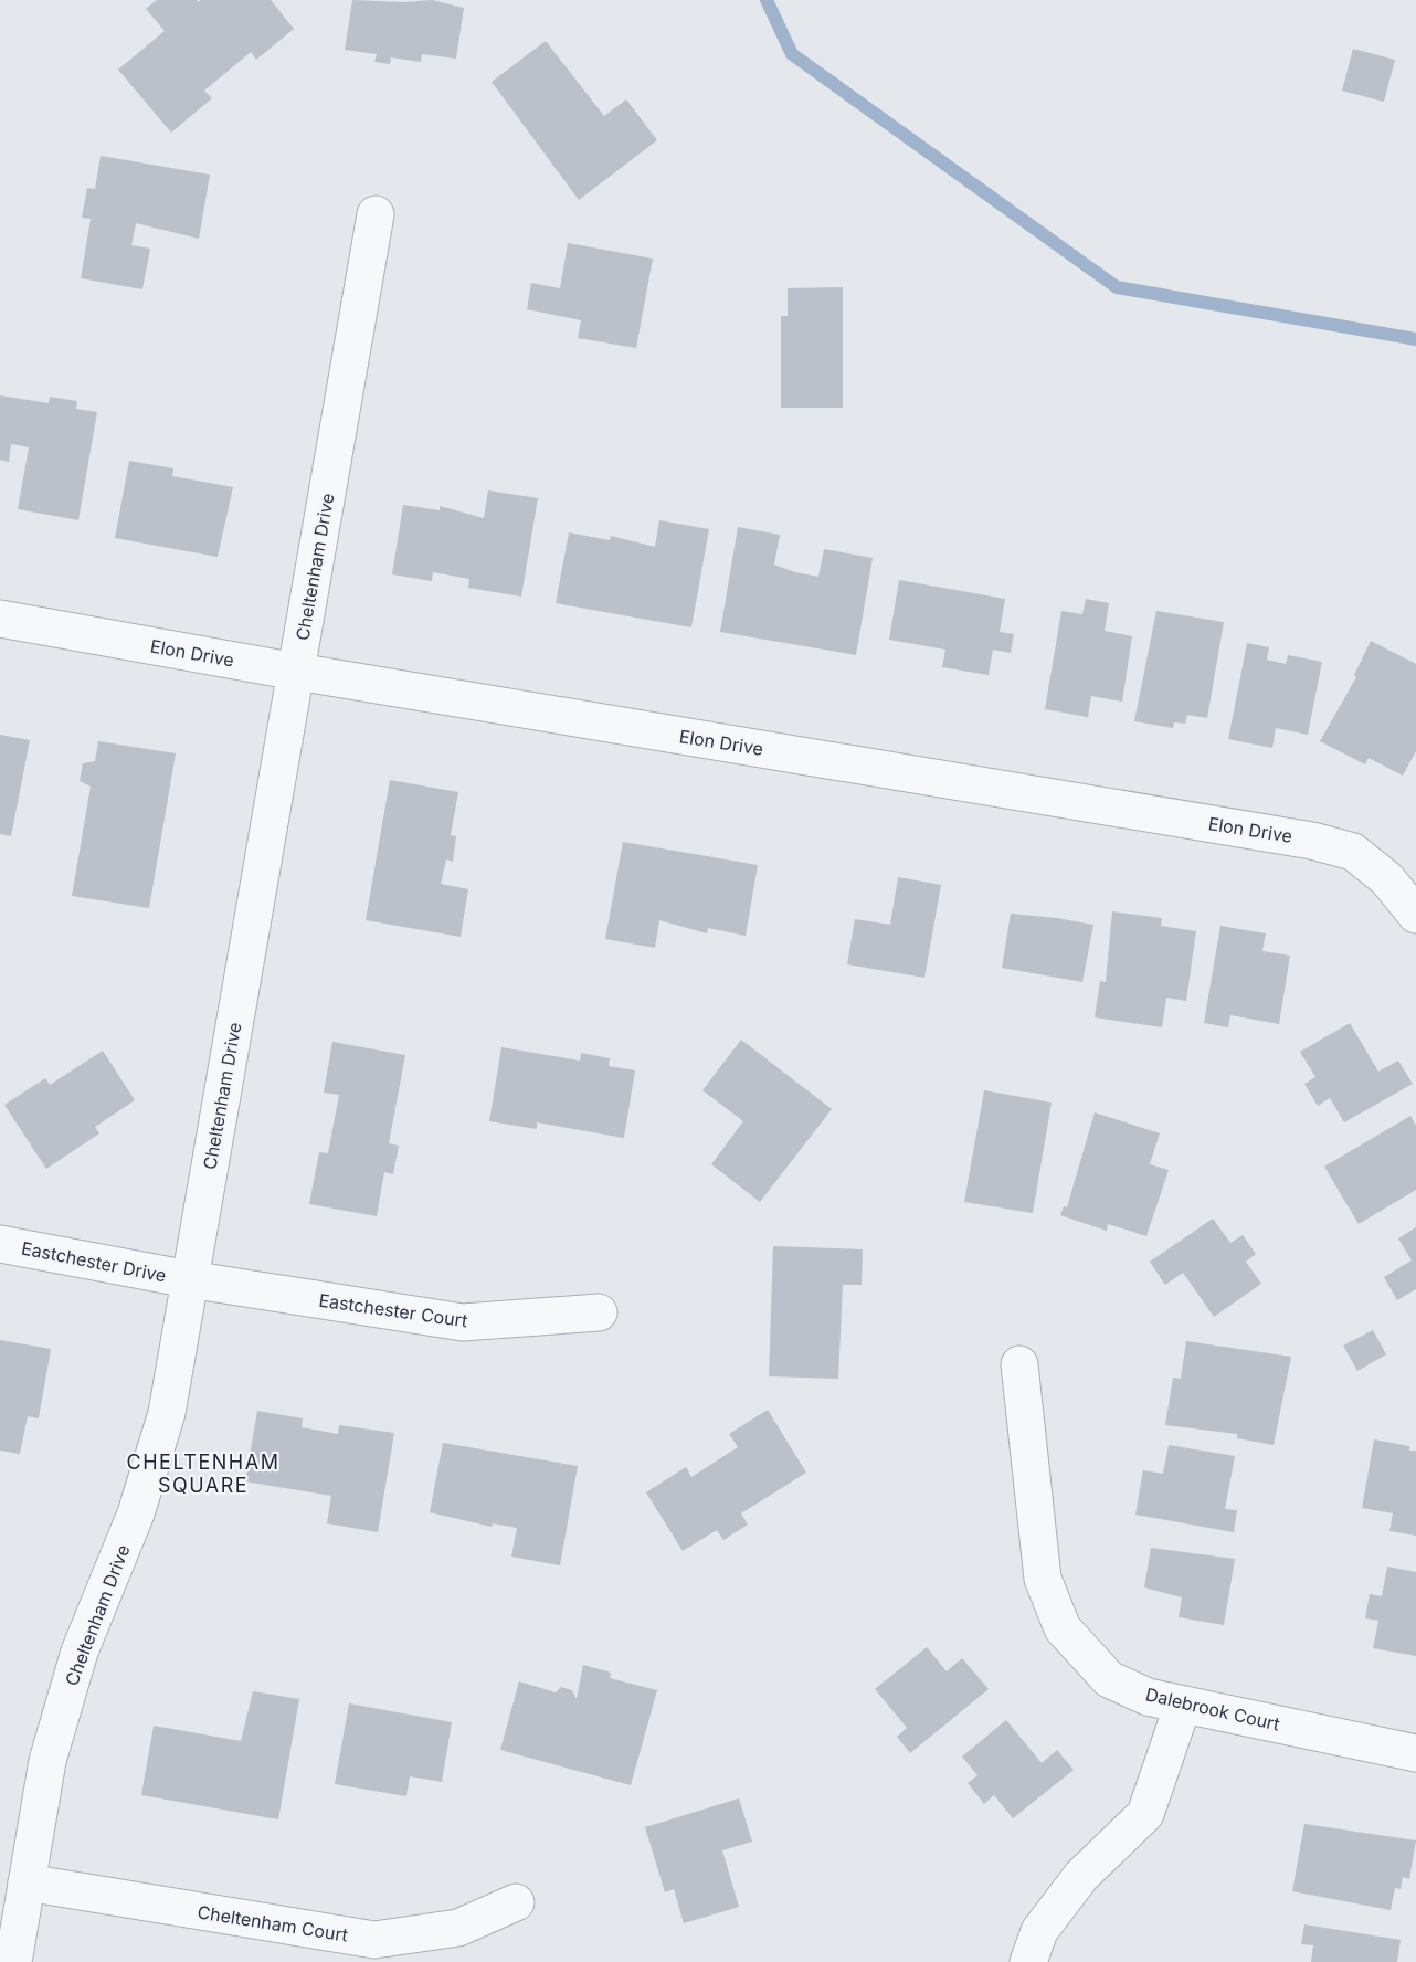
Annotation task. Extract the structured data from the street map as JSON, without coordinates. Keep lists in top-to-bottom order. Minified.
{"streets":{"street":["Cheltenham Drive","Elon Drive","Eastchester Drive","Eastchester Court","Dalebrook Court","Cheltenham Court"]},"crossings":[["Cheltenham Drive","Elon Drive"],["Cheltenham Drive","Eastchester Drive"],["Cheltenham Drive","Eastchester Court"],["Cheltenham Drive","Cheltenham Court"],["Eastchester Drive","Eastchester Court"]],"districts":["CHELTENHAM SQUARE"]}
